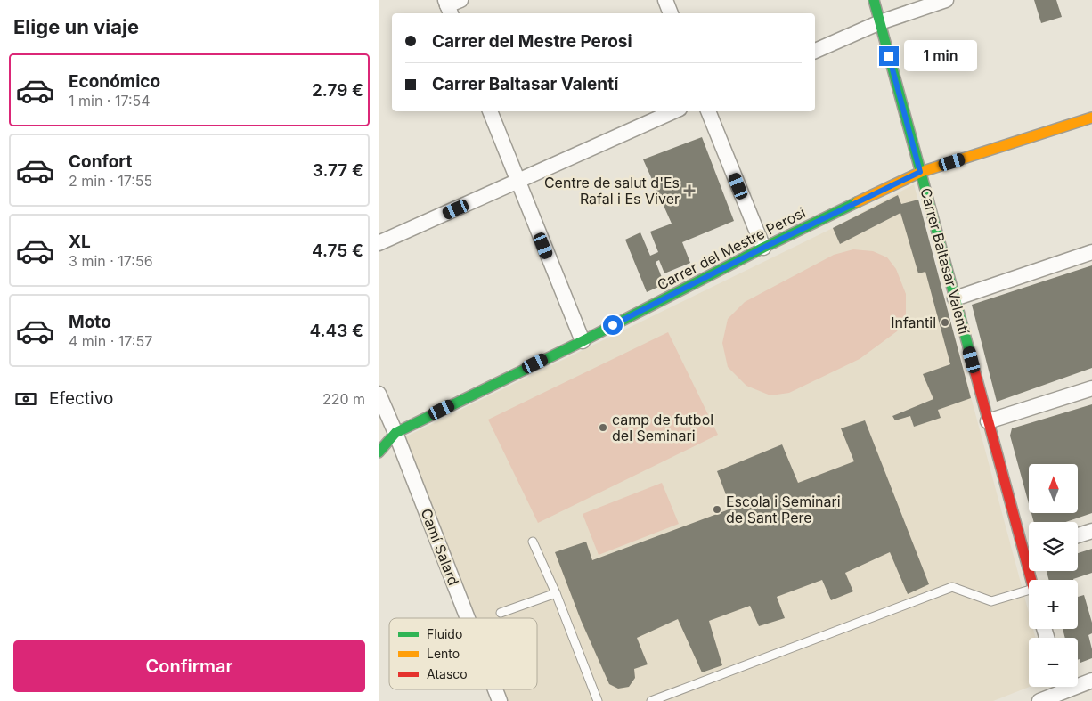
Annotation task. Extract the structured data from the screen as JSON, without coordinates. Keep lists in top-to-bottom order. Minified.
{"streets":{"street":["Carrer del Mestre Perosi","Carrer Baltasar Valentí","Camí Salard"]},"crossings":[["Carrer del Mestre Perosi","Carrer Baltasar Valentí"],["Carrer del Mestre Perosi","Camí Salard"]],"places":{"health":["Centre de salut d'Es Rafal i Es Viver"],"other":["Infantil","camp de futbol del Seminari","Escola i Seminari de Sant Pere"]},"legend":["Fluido","Lento","Atasco"],"north":"top","page":{"heading":"Elige un viaje","banner":["Carrer del Mestre Perosi","Carrer Baltasar Valentí"],"bubble":"1 min","list":[{"name":"Económico","note":"1 min · 17:54","value":"2.79 €"},{"name":"Confort","note":"2 min · 17:55","value":"3.77 €"},{"name":"XL","note":"3 min · 17:56","value":"4.75 €"},{"name":"Moto","note":"4 min · 17:57","value":"4.43 €"}],"pay":["Efectivo","220 m"],"map_buttons":["+","−"],"buttons":"Confirmar"}}
